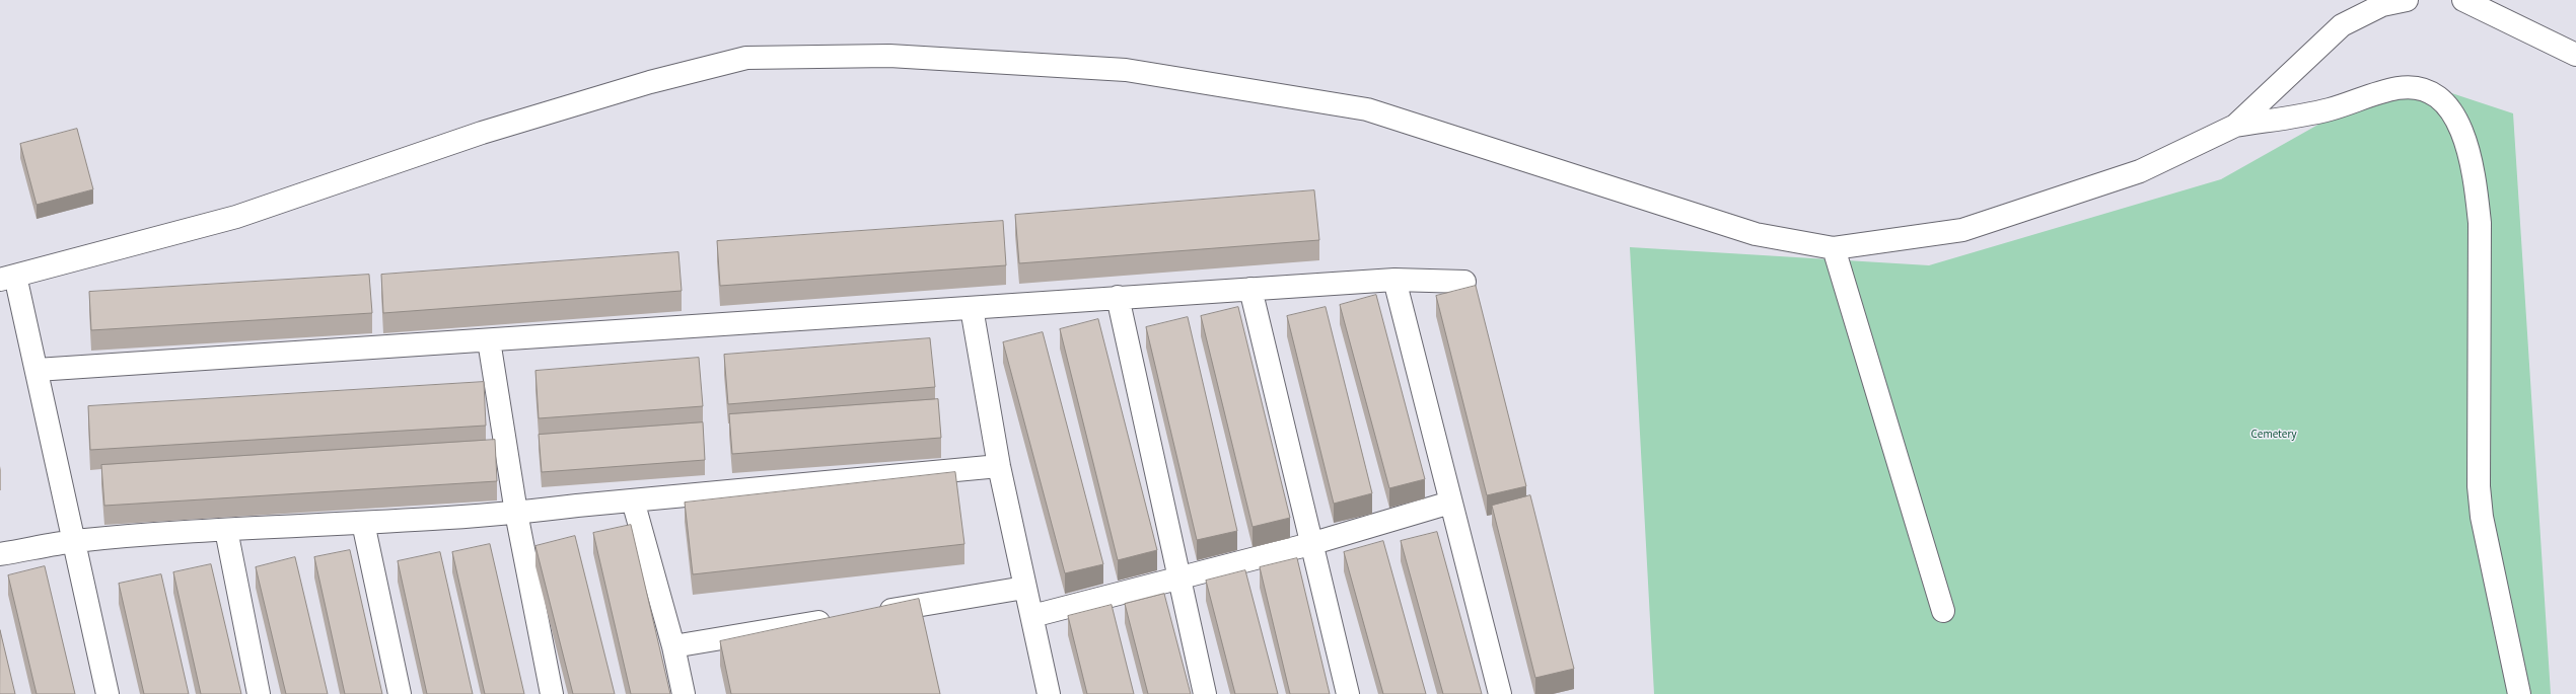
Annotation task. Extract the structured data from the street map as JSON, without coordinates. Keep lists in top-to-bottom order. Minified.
{"parks":["Cemetery"]}
